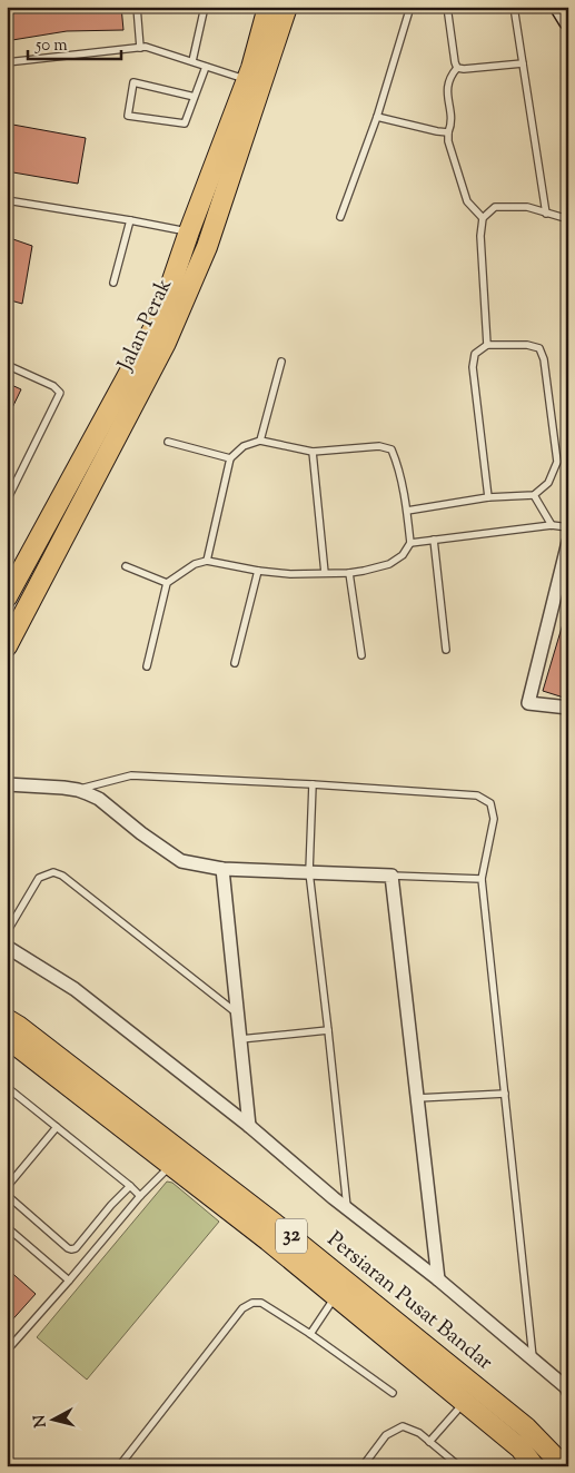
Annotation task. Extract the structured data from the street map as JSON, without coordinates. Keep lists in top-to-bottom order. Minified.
{"streets":{"main road":["Jalan Perak","32","Persiaran Pusat Bandar"]},"scale_bar":"50 m","north":"left"}
